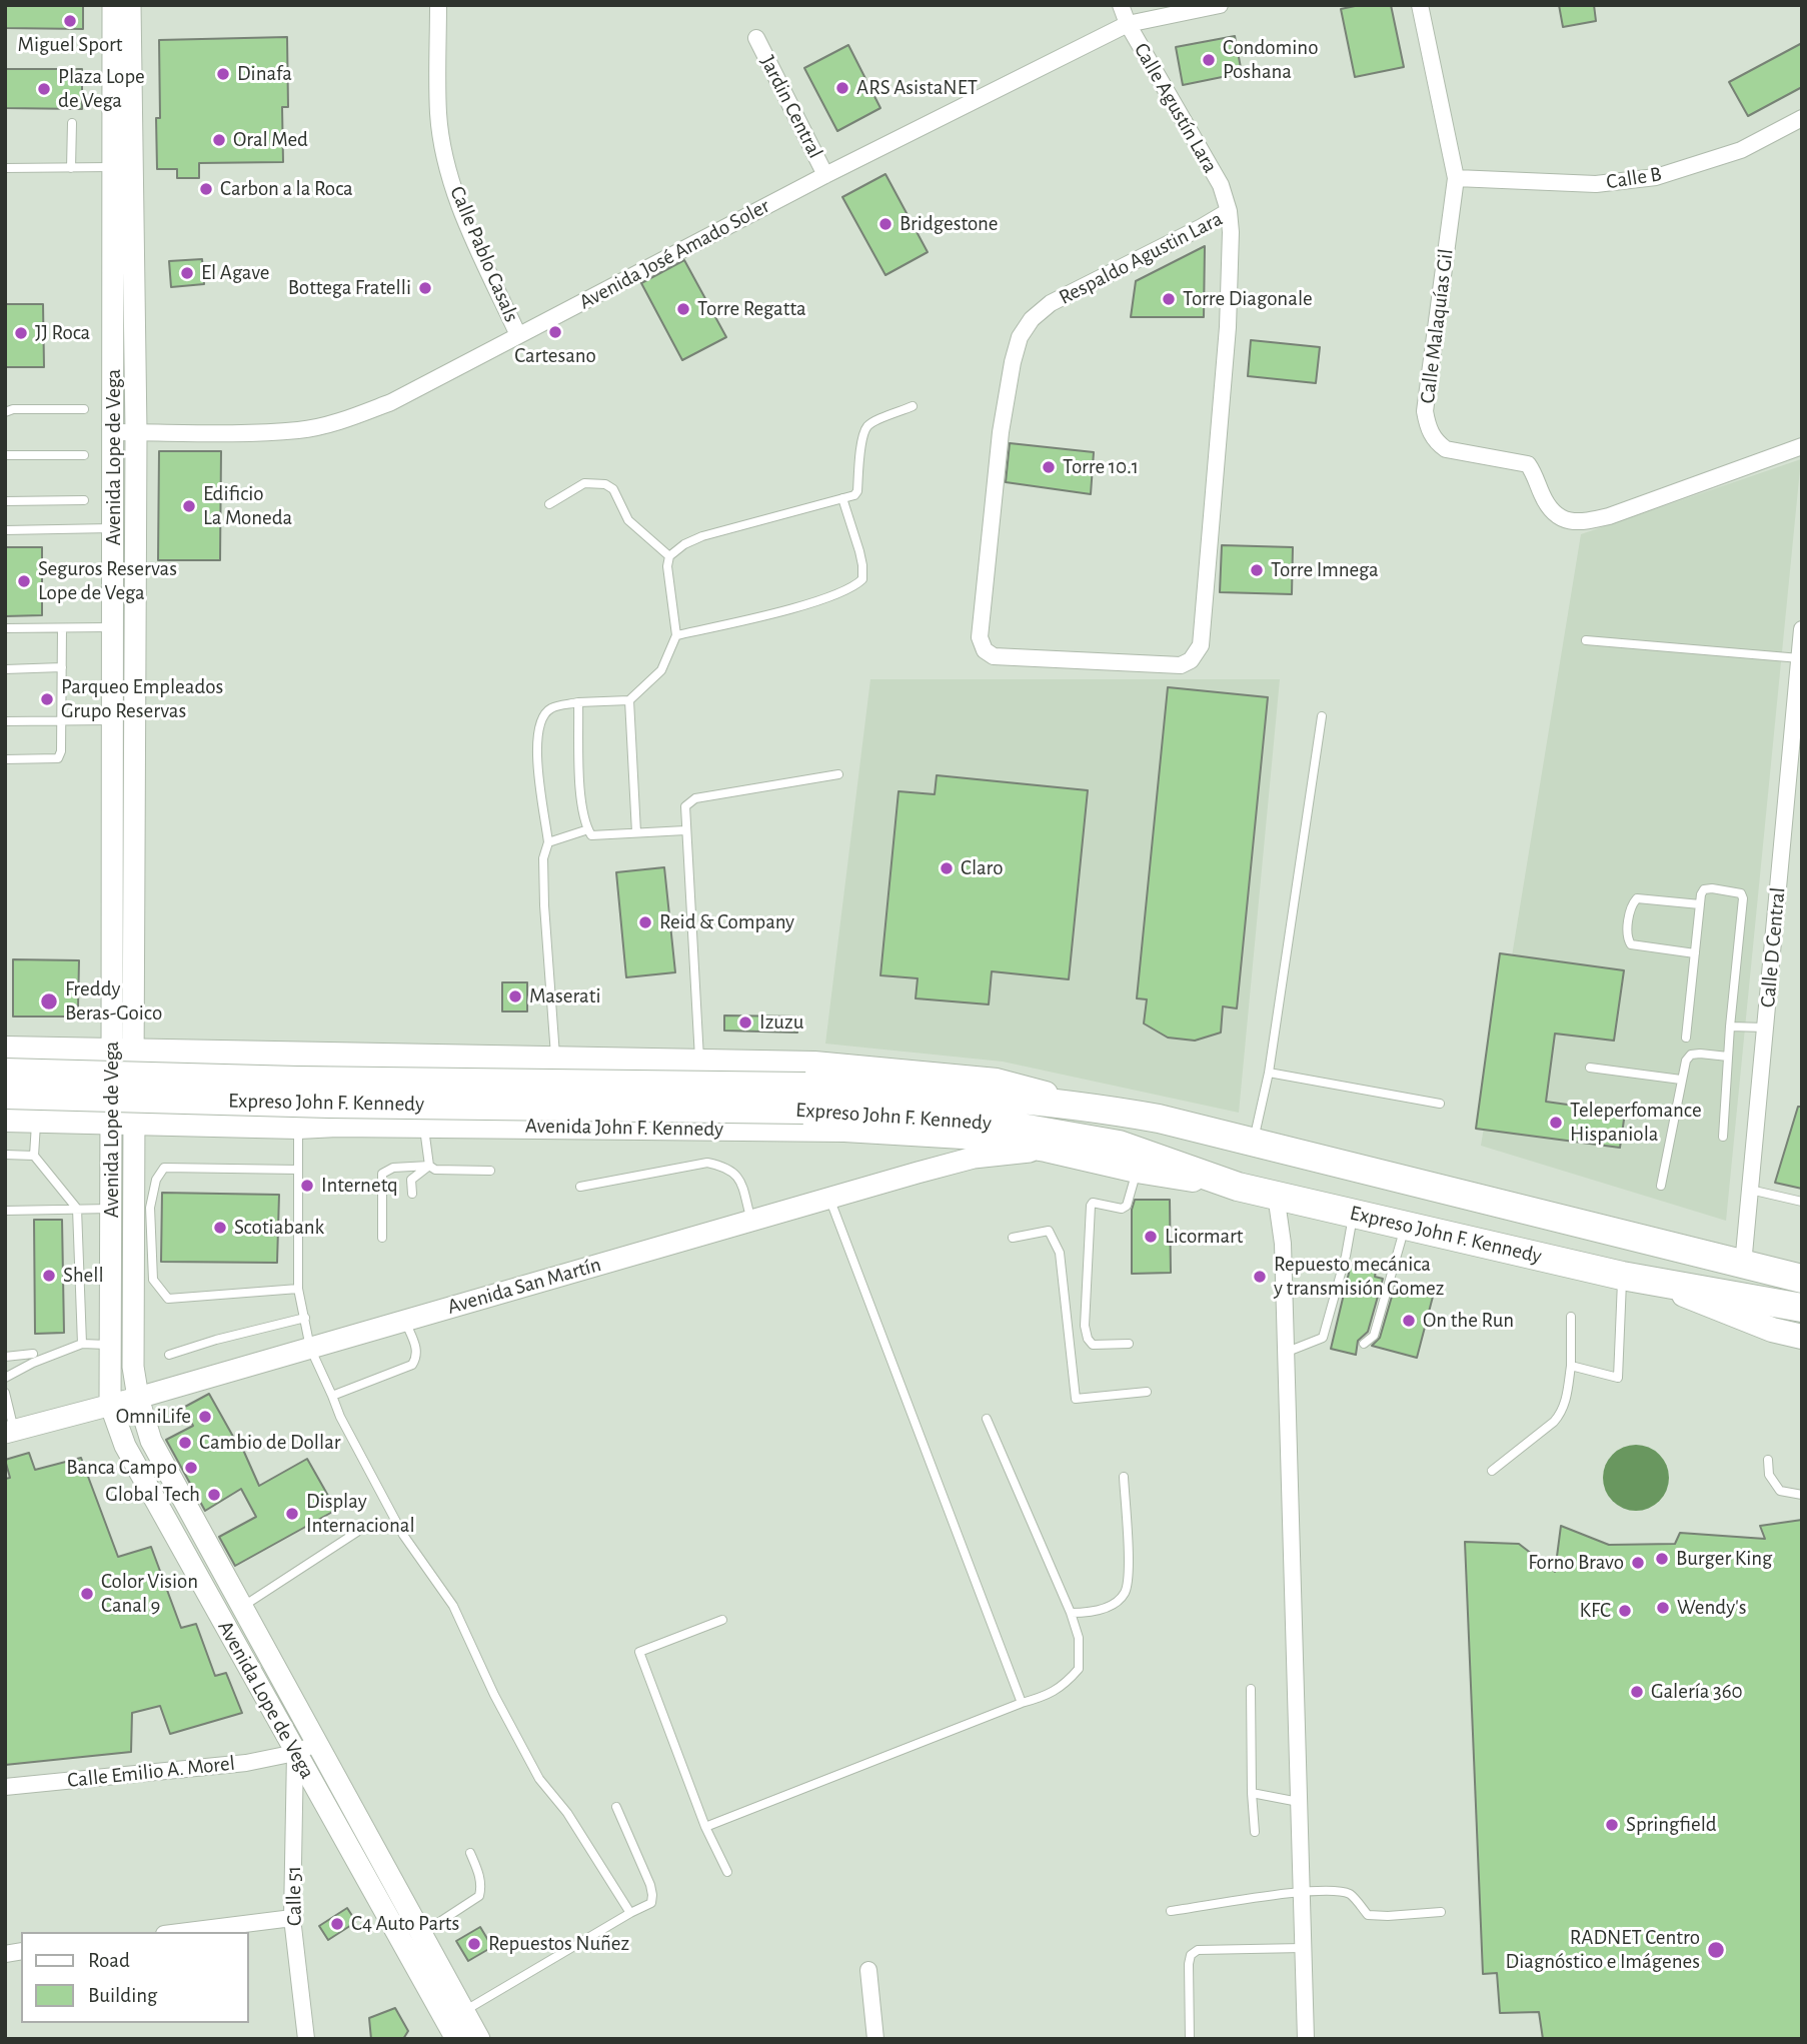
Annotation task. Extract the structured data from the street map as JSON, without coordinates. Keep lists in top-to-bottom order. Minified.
{"streets":{"highway":["Expreso John F. Kennedy"],"main road":["Avenida Lope de Vega","Avenida John F. Kennedy","Avenida San Martín"],"street":["Jardin Central","Calle Agustín Lara","Calle B","Calle Pablo Casals","Avenida José Amado Soler","Respaldo Agustin Lara","Calle Malaquías Gil","Calle D Central","Calle Emilio A. Morel","Calle 51"]},"crossings":[["Jardin Central","Avenida José Amado Soler"],["Calle Agustín Lara","Avenida José Amado Soler"],["Calle Agustín Lara","Respaldo Agustin Lara"],["Calle B","Calle Malaquías Gil"],["Calle Pablo Casals","Avenida José Amado Soler"],["Avenida José Amado Soler","Avenida Lope de Vega"],["Avenida Lope de Vega","Avenida John F. Kennedy"],["Avenida Lope de Vega","Avenida San Martín"],["Avenida Lope de Vega","Calle Emilio A. Morel"],["Avenida Lope de Vega","Calle 51"],["Calle D Central","Expreso John F. Kennedy"],["Expreso John F. Kennedy","Avenida John F. Kennedy"],["Avenida John F. Kennedy","Avenida San Martín"],["Calle Emilio A. Morel","Calle 51"]],"places":["Miguel Sport","Condomino Poshana","Dinafa","ARS AsistaNET","Plaza Lope de Vega","Oral Med","Carbon a la Roca","Bridgestone","El Agave","Bottega Fratelli","Torre Diagonale","Torre Regatta","Cartesano","JJ Roca","Torre 10.1","Edificio La Moneda","Torre Imnega","Seguros Reservas Lope de Vega","Parqueo Empleados Grupo Reservas","Claro","Reid & Company","Maserati","Freddy Beras-Goico","Izuzu","Teleperfomance Hispaniola","Internetq","Scotiabank","Licormart","Shell","Repuesto mecánica y transmisión Gomez","On the Run","OmniLife","Cambio de Dollar","Banca Campo","Global Tech","Display Internacional","Burger King","Forno Bravo","Color Vision Canal 9","Wendy's","KFC","Galería 360","Springfield","C4 Auto Parts","Repuestos Nuñez","RADNET Centro Diagnóstico e Imágenes"],"legend":["Road","Building"]}
